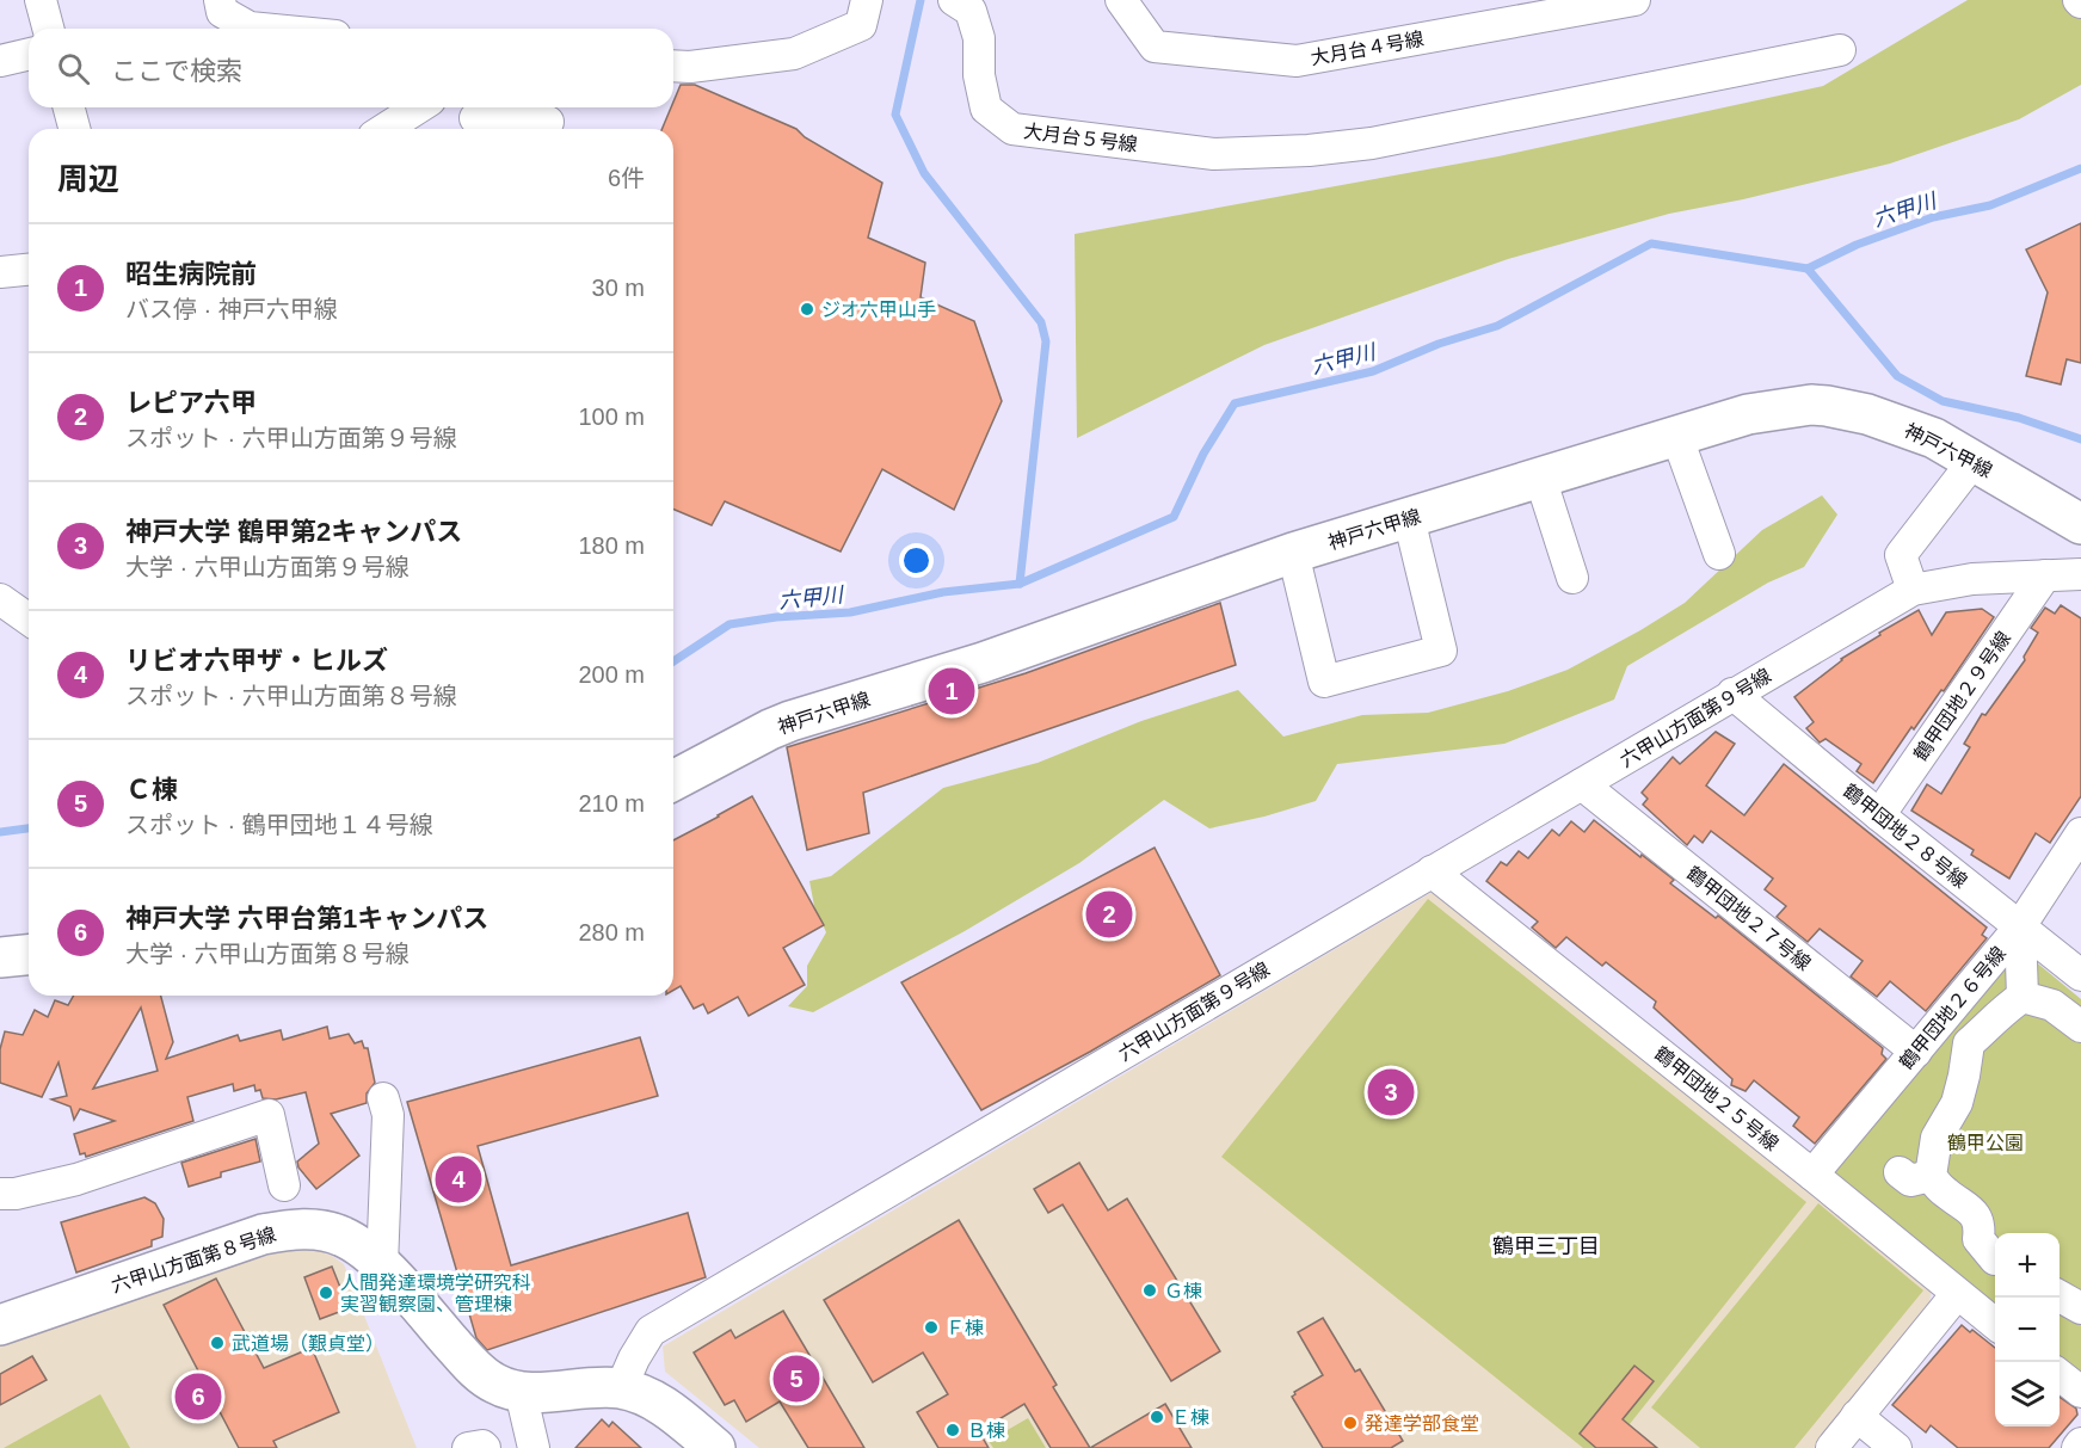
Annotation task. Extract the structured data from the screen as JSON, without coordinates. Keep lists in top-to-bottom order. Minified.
{"streets":{"main road":["神戸六甲線","六甲山方面第８号線"],"street":["大月台４号線","大月台５号線","鶴甲団地２９号線","六甲山方面第９号線","鶴甲団地２８号線","鶴甲団地２７号線","鶴甲団地２６号線","鶴甲団地２５号線"]},"crossings":[["鶴甲団地２９号線","六甲山方面第９号線"],["鶴甲団地２９号線","鶴甲団地２８号線"],["六甲山方面第９号線","鶴甲団地２８号線"],["六甲山方面第９号線","鶴甲団地２７号線"],["六甲山方面第９号線","鶴甲団地２５号線"],["鶴甲団地２８号線","鶴甲団地２６号線"],["鶴甲団地２７号線","鶴甲団地２６号線"],["鶴甲団地２６号線","鶴甲団地２５号線"]],"districts":["鶴甲三丁目"],"water":["六甲川"],"parks":["鶴甲公園"],"places":["ジオ六甲山手","Ｇ棟","人間発達環境学研究科 実習観察園、管理棟","Ｆ棟","武道場（艱貞堂）","Ｅ棟","発達学部食堂","Ｂ棟"],"page":{"search":"ここで検索","heading":["周辺","6件"],"list":[{"mark":"1","name":"昭生病院前","note":"バス停 · 神戸六甲線","value":"30 m"},{"mark":"2","name":"レピア六甲","note":"スポット · 六甲山方面第９号線","value":"100 m"},{"mark":"3","name":"神戸大学 鶴甲第2キャンパス","note":"大学 · 六甲山方面第９号線","value":"180 m"},{"mark":"4","name":"リビオ六甲ザ・ヒルズ","note":"スポット · 六甲山方面第８号線","value":"200 m"},{"mark":"5","name":"Ｃ棟","note":"スポット · 鶴甲団地１４号線","value":"210 m"},{"mark":"6","name":"神戸大学 六甲台第1キャンパス","note":"大学 · 六甲山方面第８号線","value":"280 m"}],"pins":["1","2","3","4","5","6"],"map_buttons":["+","−"]}}
